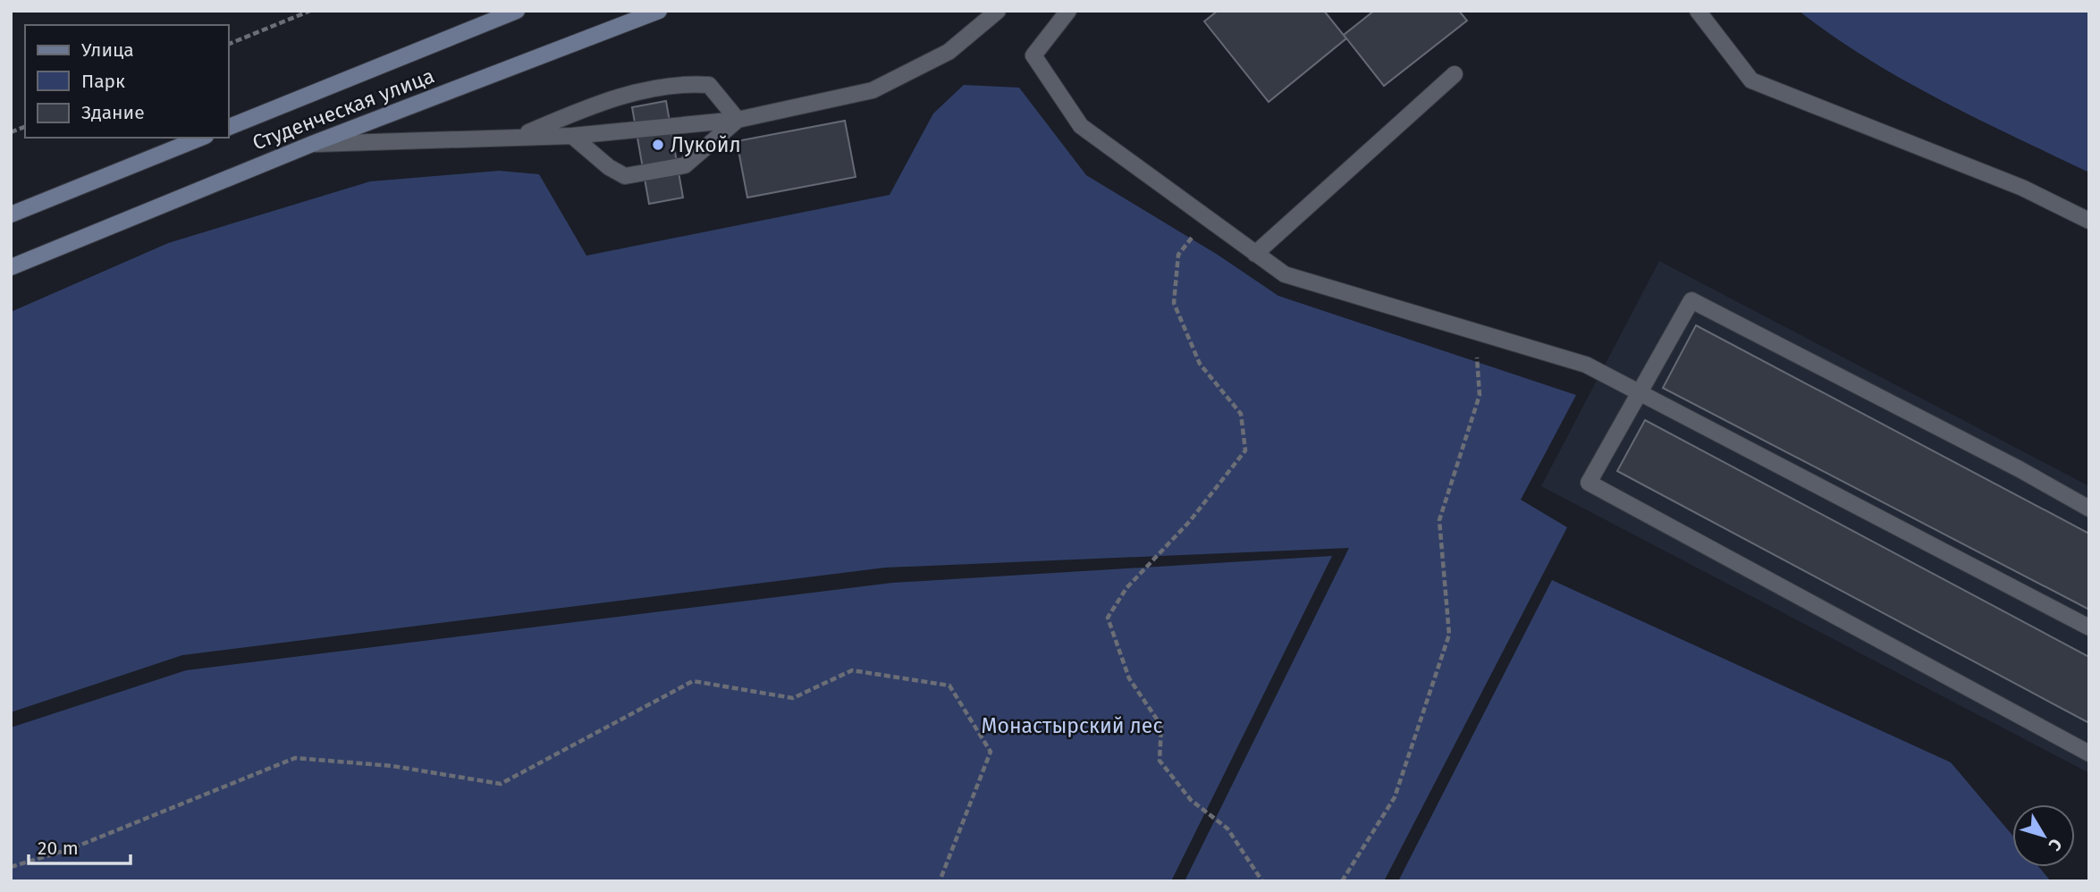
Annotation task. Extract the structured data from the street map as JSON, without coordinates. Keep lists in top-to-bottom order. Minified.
{"streets":{"main road":["Студенческая улица"]},"parks":["Монастырский лес"],"places":["Лукойл"],"legend":["Улица","Парк","Здание"],"scale_bar":"20 m","north":"bottom right"}
